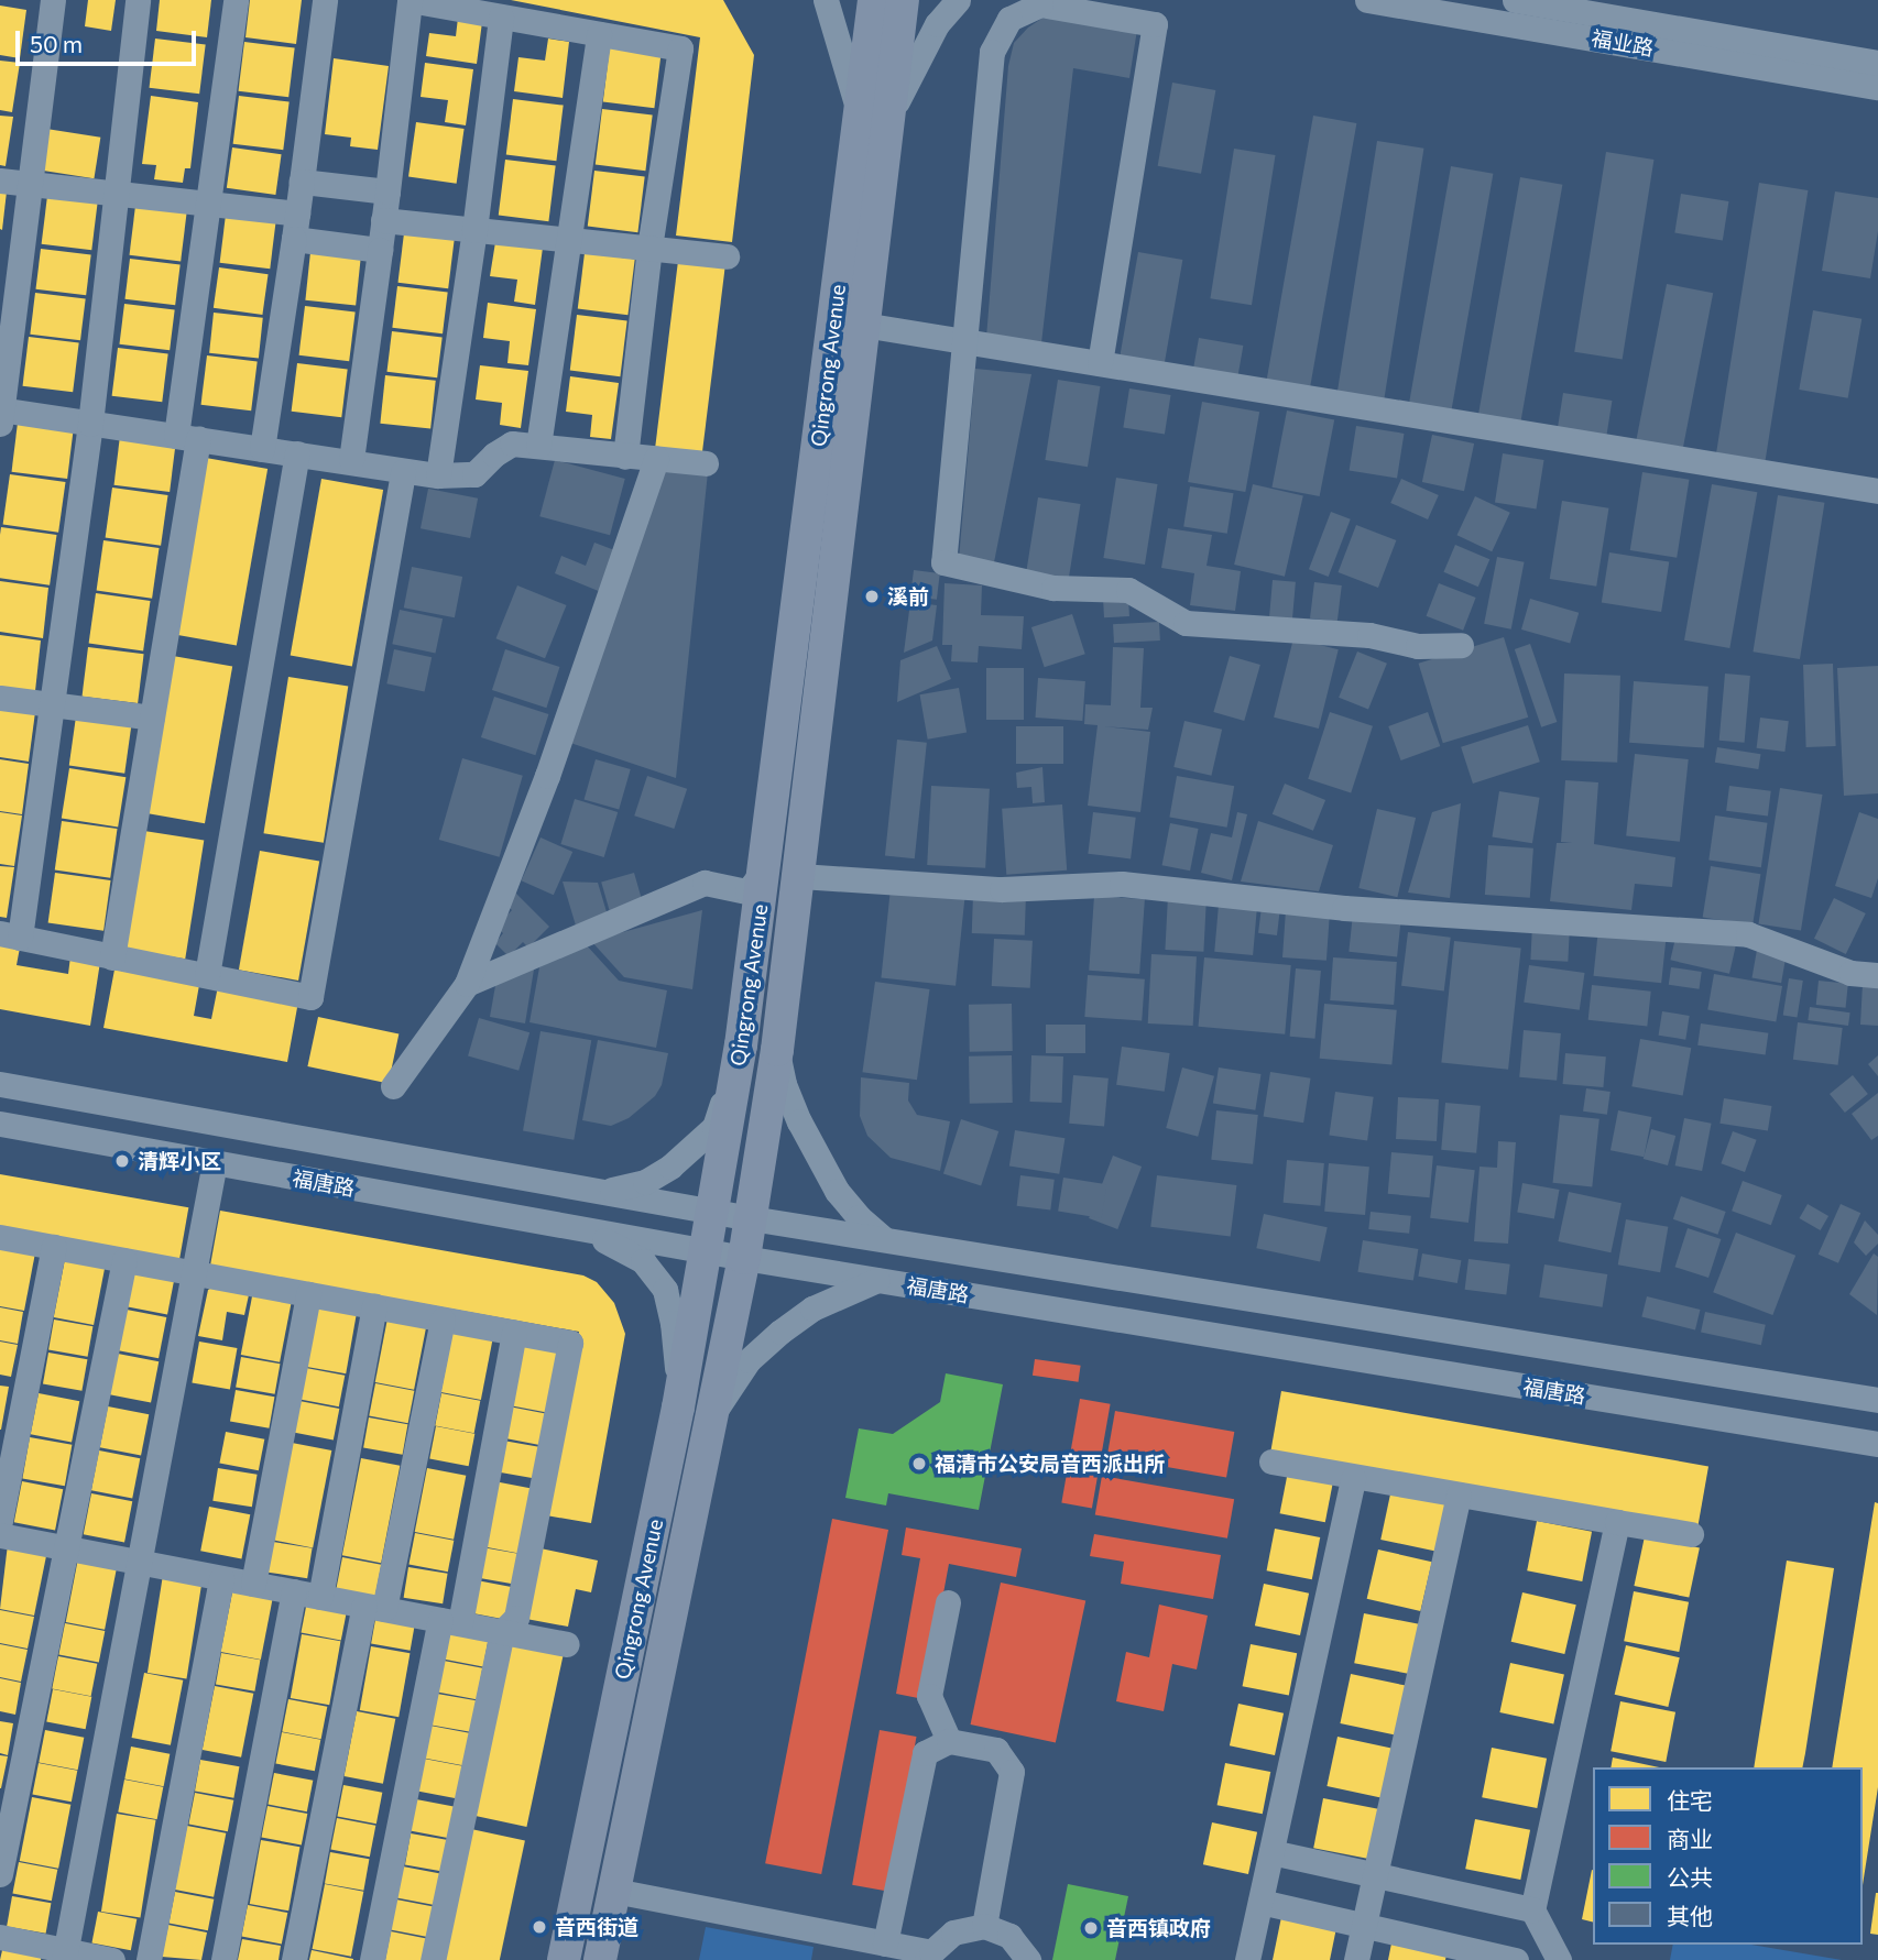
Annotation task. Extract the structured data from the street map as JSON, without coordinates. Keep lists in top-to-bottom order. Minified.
{"streets":{"main road":["Qingrong Avenue"],"street":["福业路","福唐路"]},"crossings":[["Qingrong Avenue","福唐路"]],"places":["溪前","清辉小区","福清市公安局音西派出所","音西街道","音西镇政府"],"legend":["住宅","商业","公共","其他"],"scale_bar":"50 m"}
